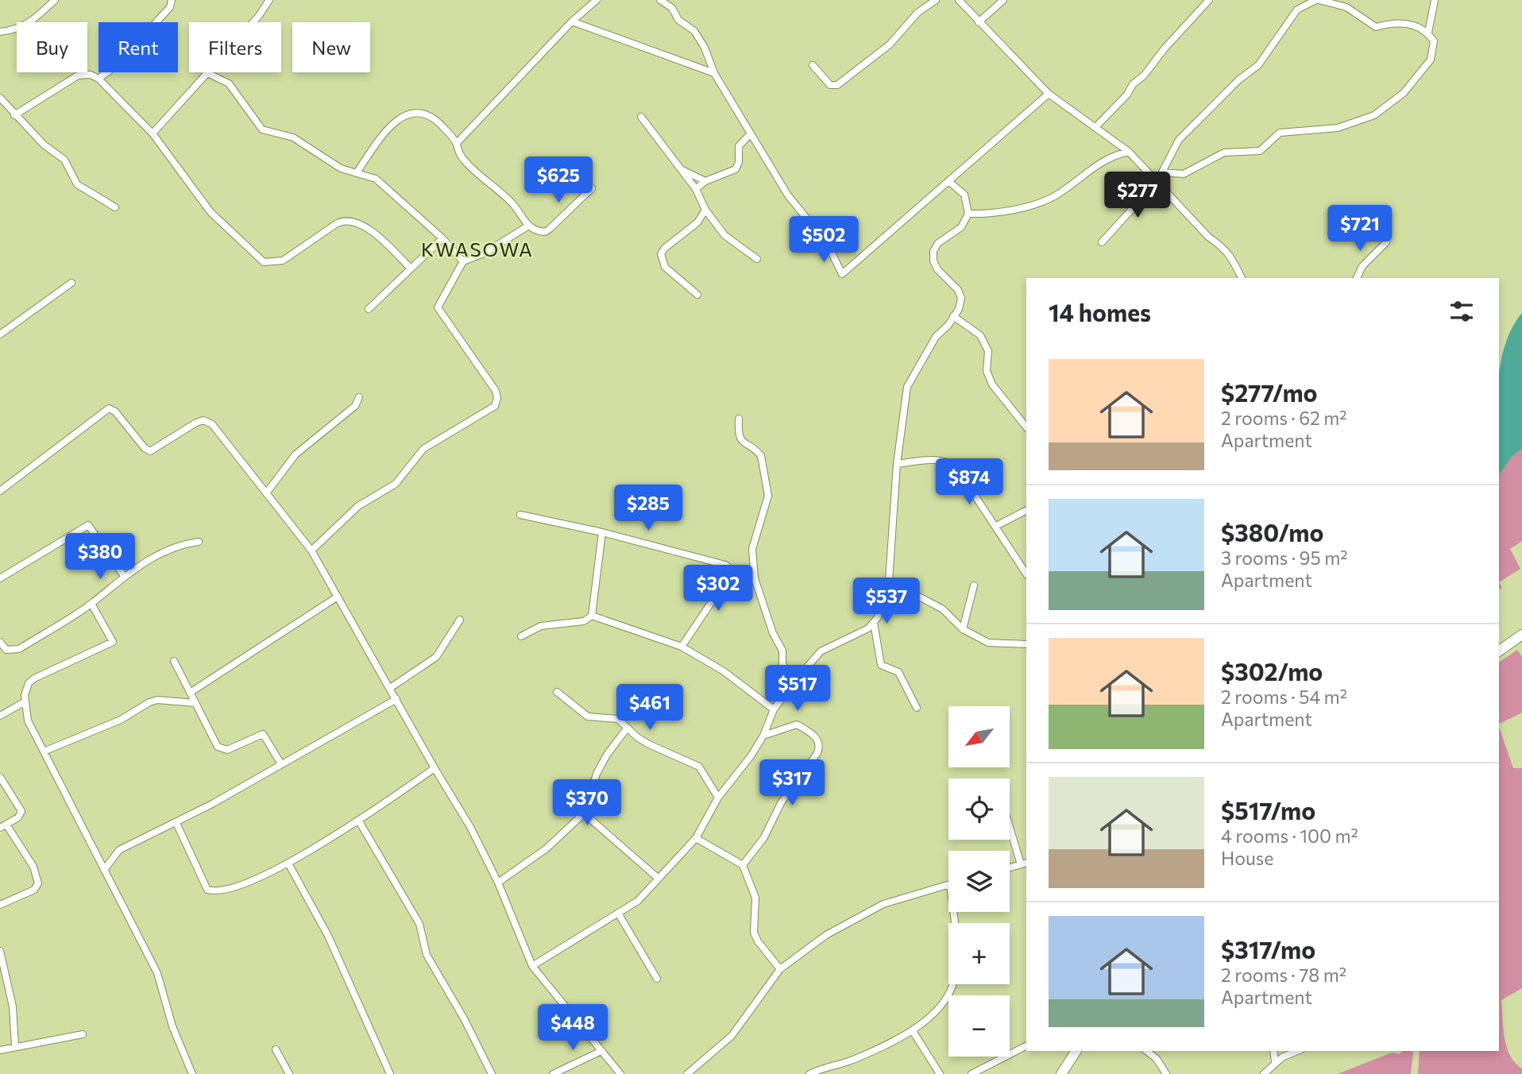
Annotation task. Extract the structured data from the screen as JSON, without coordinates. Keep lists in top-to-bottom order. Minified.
{"districts":["KWASOWA"],"north":"bottom left","page":{"chip":["Buy","Rent","Filters","New"],"price":["$625","$277","$721","$502","$874","$285","$380","$302","$537","$517","$461","$317","$370","$448"],"heading":"14 homes","list":[{"name":"$277/mo","note":"2 rooms · 62 m² · Apartment"},{"name":"$380/mo","note":"3 rooms · 95 m² · Apartment"},{"name":"$302/mo","note":"2 rooms · 54 m² · Apartment"},{"name":"$517/mo","note":"4 rooms · 100 m² · House"},{"name":"$317/mo","note":"2 rooms · 78 m² · Apartment"}],"map_buttons":["+","−"]}}
